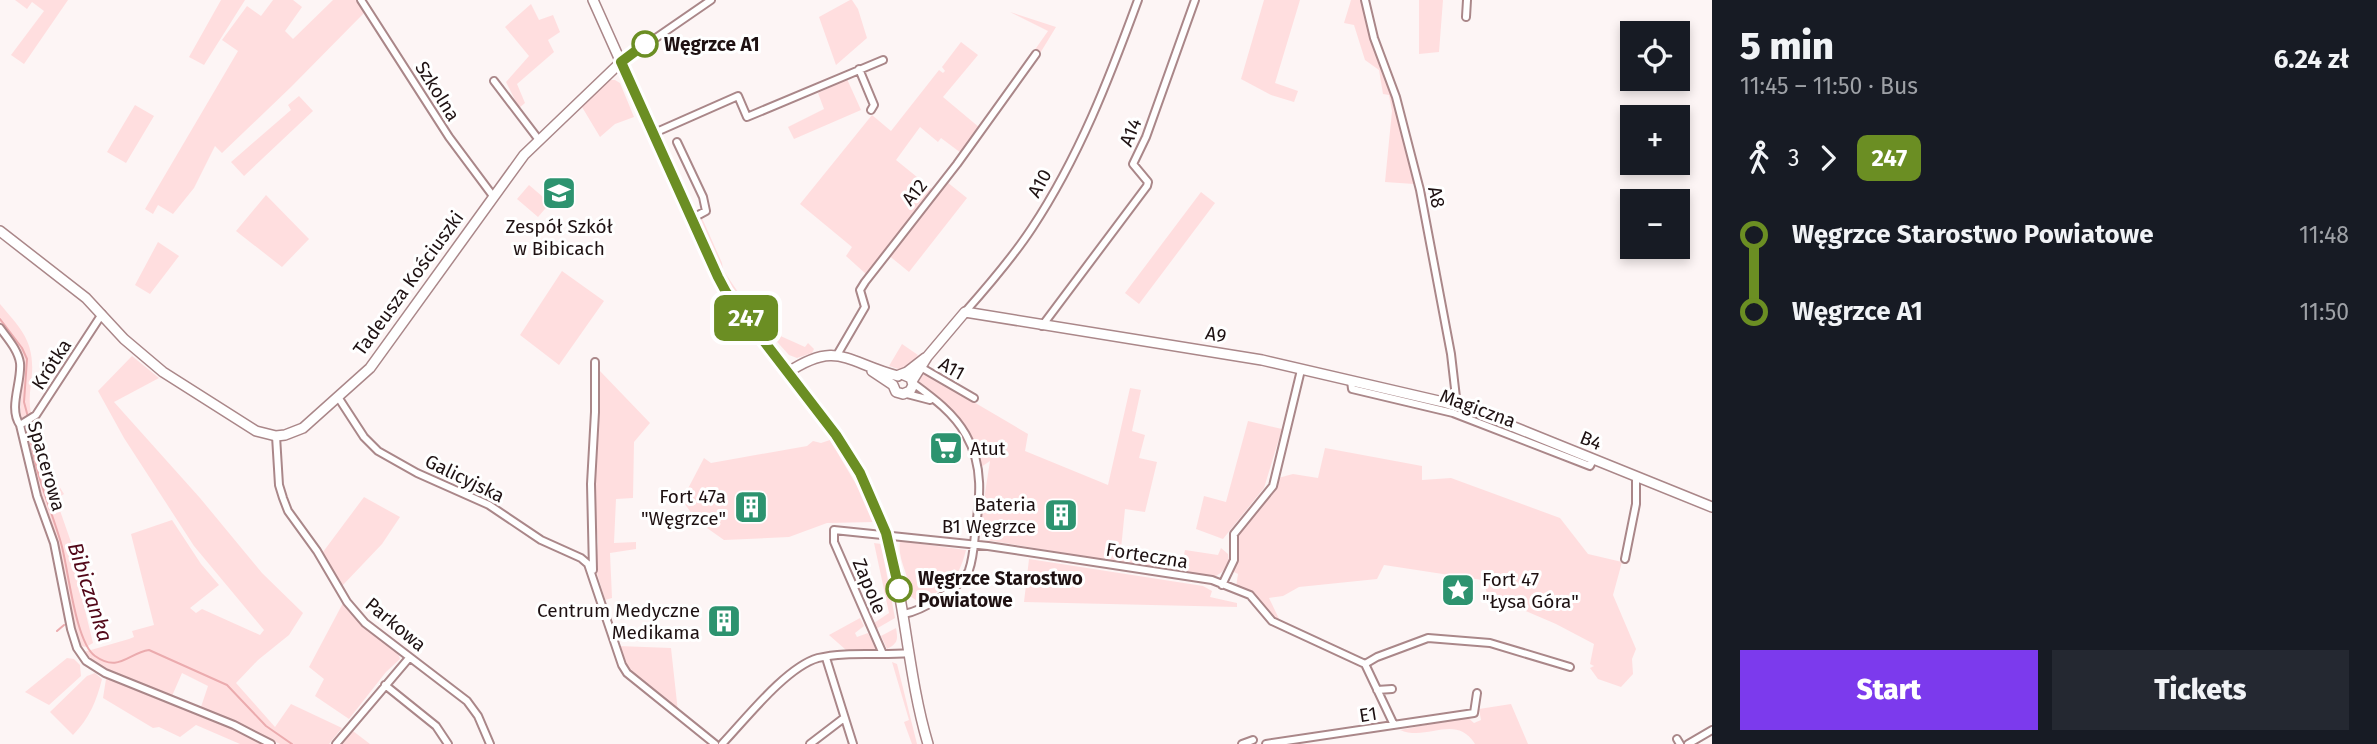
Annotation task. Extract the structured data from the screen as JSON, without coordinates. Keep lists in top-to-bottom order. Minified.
{"streets":{"street":["Szkolna","A14","A10","A12","A8","Tadeusza Kościuszki","A9","Krótka","A11","Magiczna","B4","Spacerowa","Galicyjska","Forteczna","Zapole","Parkowa","E1"]},"crossings":[["Szkolna","Tadeusza Kościuszki"],["A14","A9"],["A10","A9"],["A10","A11"],["A8","A9"],["A8","B4"],["Tadeusza Kościuszki","Galicyjska"],["Tadeusza Kościuszki","Parkowa"],["A9","Magiczna"],["A9","B4"],["Krótka","Spacerowa"],["Magiczna","B4"],["Forteczna","Zapole"]],"water":["Bibiczanka"],"places":{"other":["Węgrzce A1","Węgrzce Starostwo Powiatowe"],"school or university":["Zespół Szkół w Bibicach"],"supermarket":["Atut"],"building":["Fort 47a \"Węgrzce\"","Bateria B1 Węgrzce","Centrum Medyczne Medikama"],"place":["Fort 47 \"Łysa Góra\""]},"lines":["bus line 247"],"page":{"on_map":"247","heading":["5 min","11:45 – 11:50 · Bus","6.24 zł"],"map_buttons":["+","−"],"legs":["3","247"],"list":[{"name":"Węgrzce Starostwo Powiatowe","value":"11:48"},{"name":"Węgrzce A1","value":"11:50"}],"buttons":["Start","Tickets"]}}
